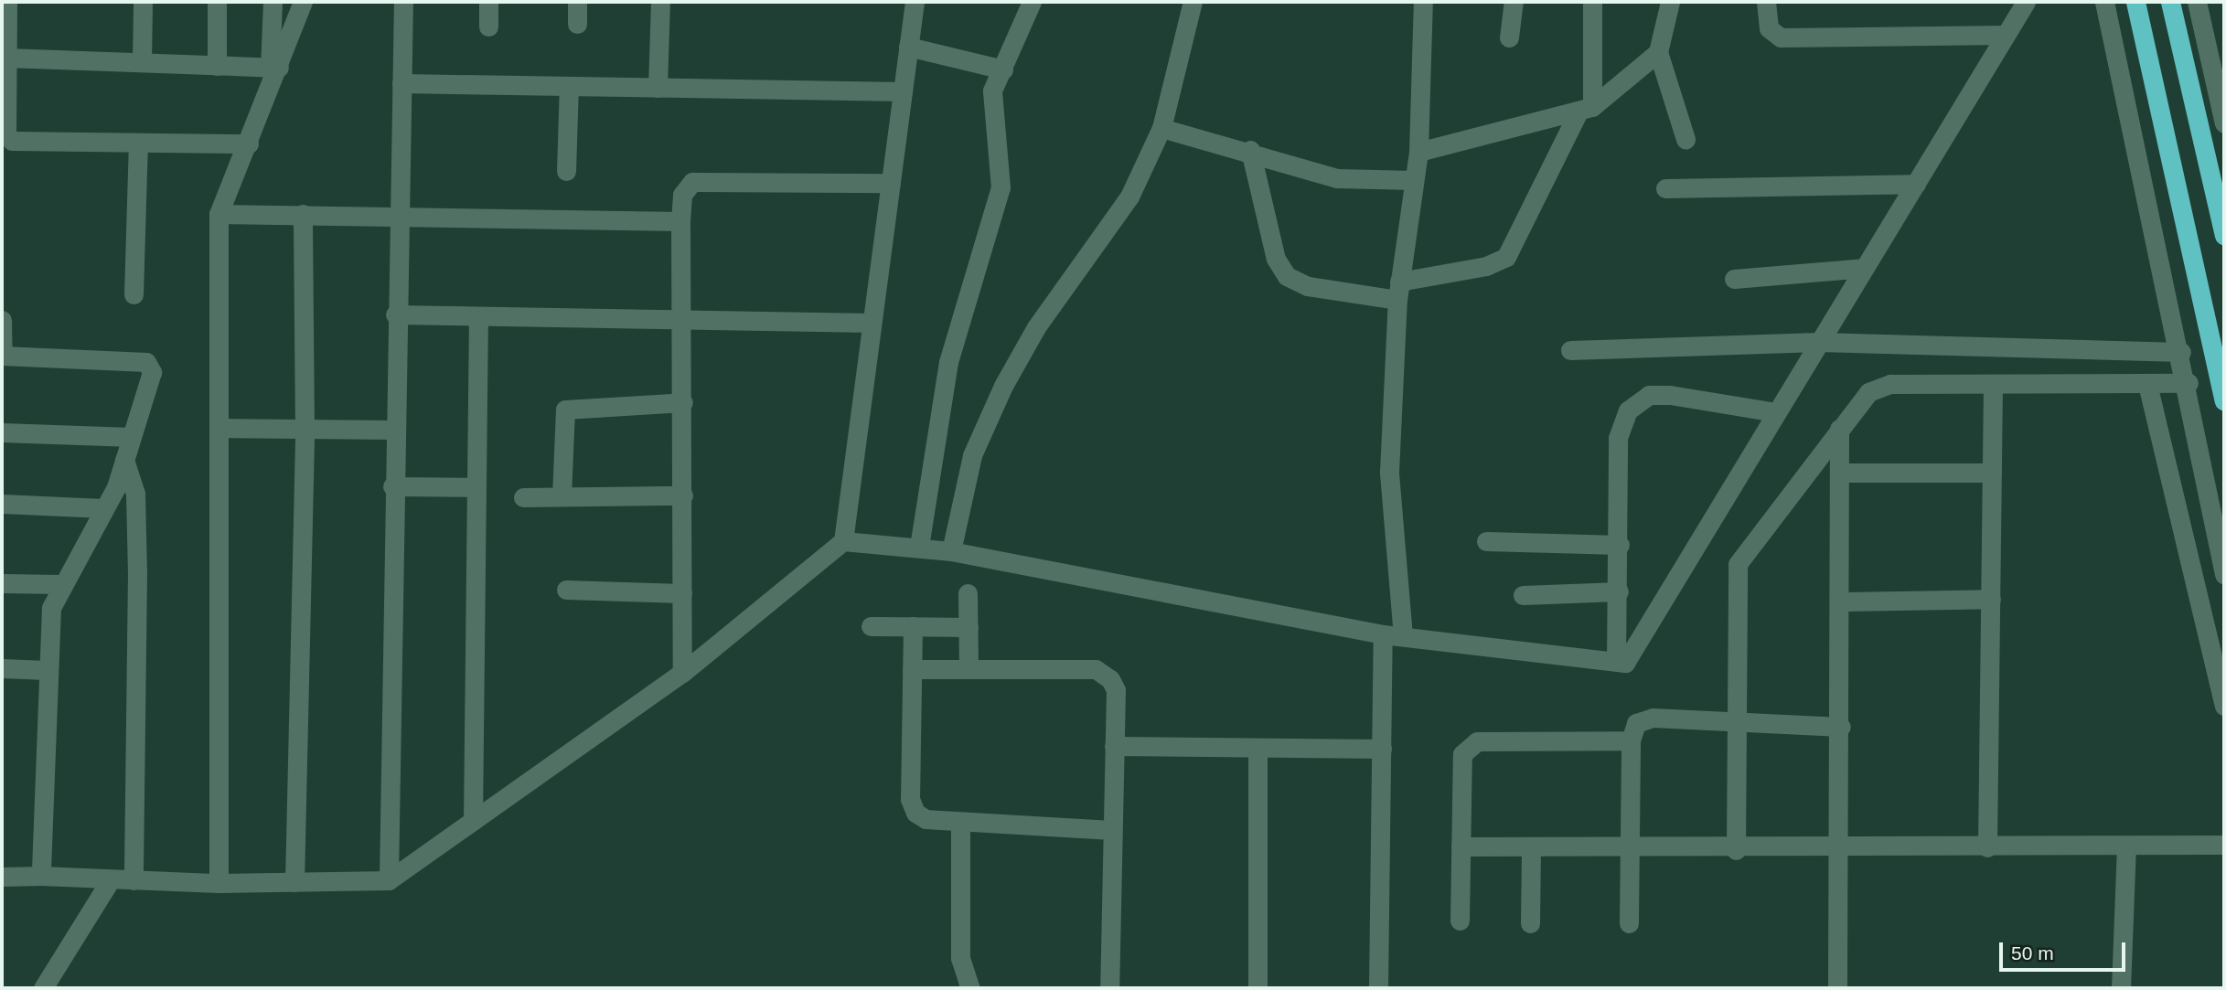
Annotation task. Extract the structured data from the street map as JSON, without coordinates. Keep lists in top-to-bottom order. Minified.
{"scale_bar":"50 m"}
